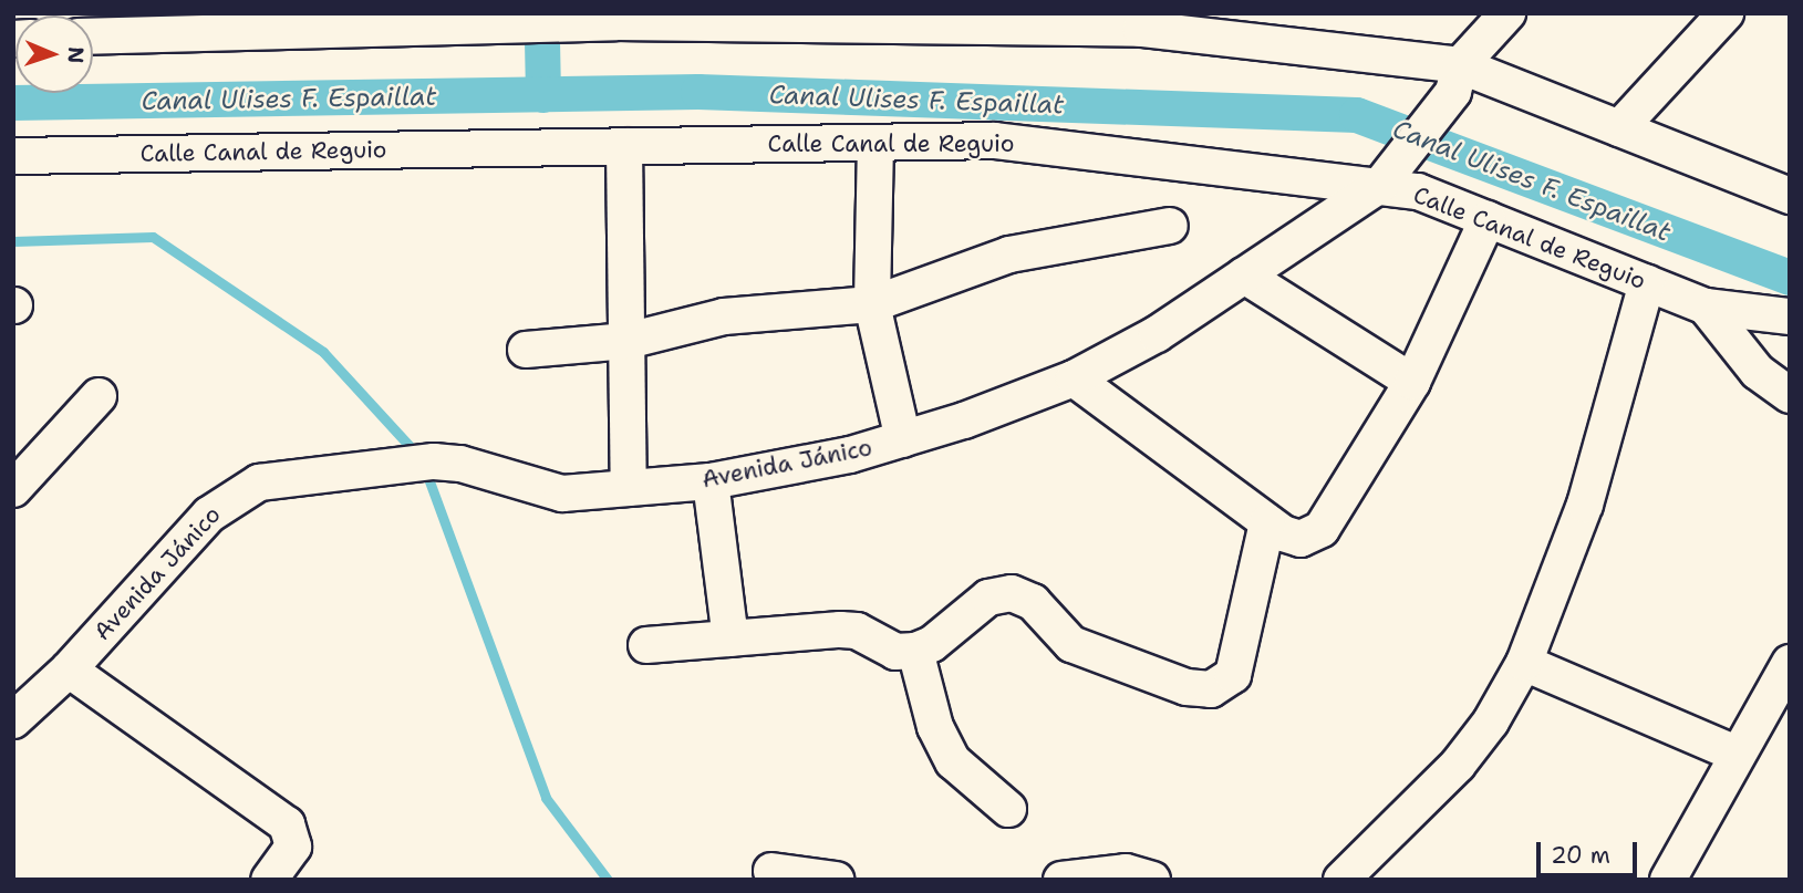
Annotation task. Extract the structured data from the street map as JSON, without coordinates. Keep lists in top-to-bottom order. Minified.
{"streets":{"street":["Calle Canal de Reguio","Avenida Jánico"]},"crossings":[["Calle Canal de Reguio","Avenida Jánico"]],"water":["Canal Ulises F. Espaillat"],"scale_bar":"20 m","north":"right"}
